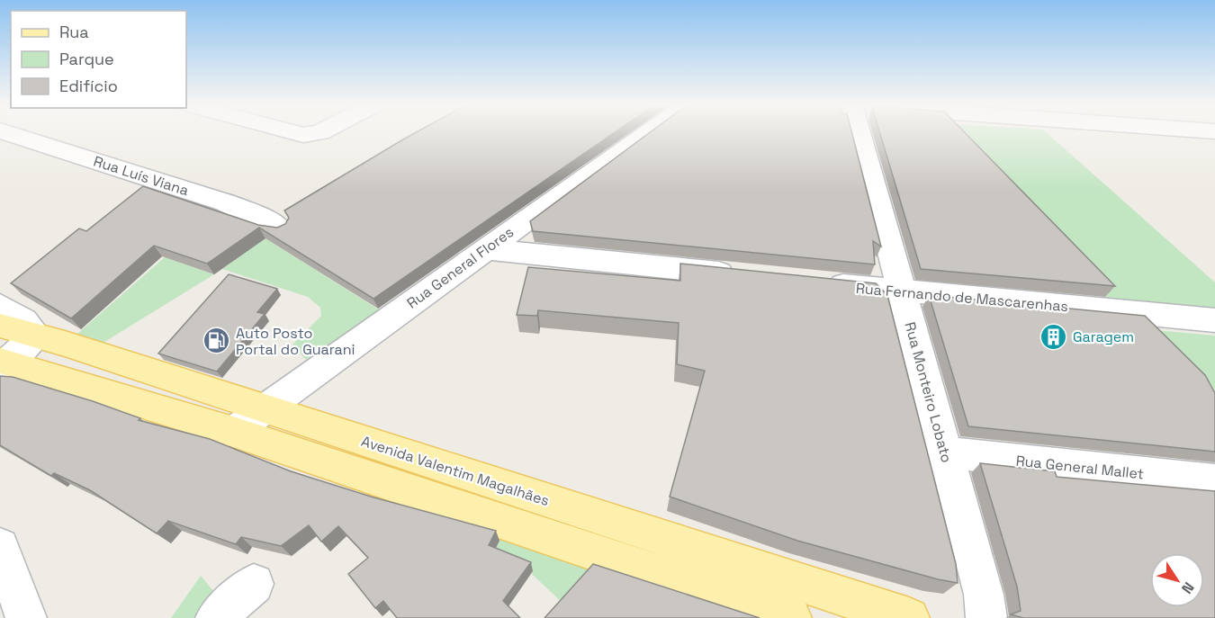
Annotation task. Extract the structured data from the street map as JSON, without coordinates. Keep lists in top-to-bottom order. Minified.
{"streets":{"main road":["Avenida Valentim Magalhães"],"street":["Rua Luís Viana","Rua General Flores","Rua Fernando de Mascarenhas","Rua Monteiro Lobato","Rua General Mallet"]},"crossings":[["Rua General Flores","Avenida Valentim Magalhães"],["Rua Fernando de Mascarenhas","Rua Monteiro Lobato"],["Rua Monteiro Lobato","Rua General Mallet"]],"places":{"building":["Garagem"],"fuel station":["Auto Posto Portal do Guarani"]},"legend":["Rua","Parque","Edifício"],"north":"bottom right"}
